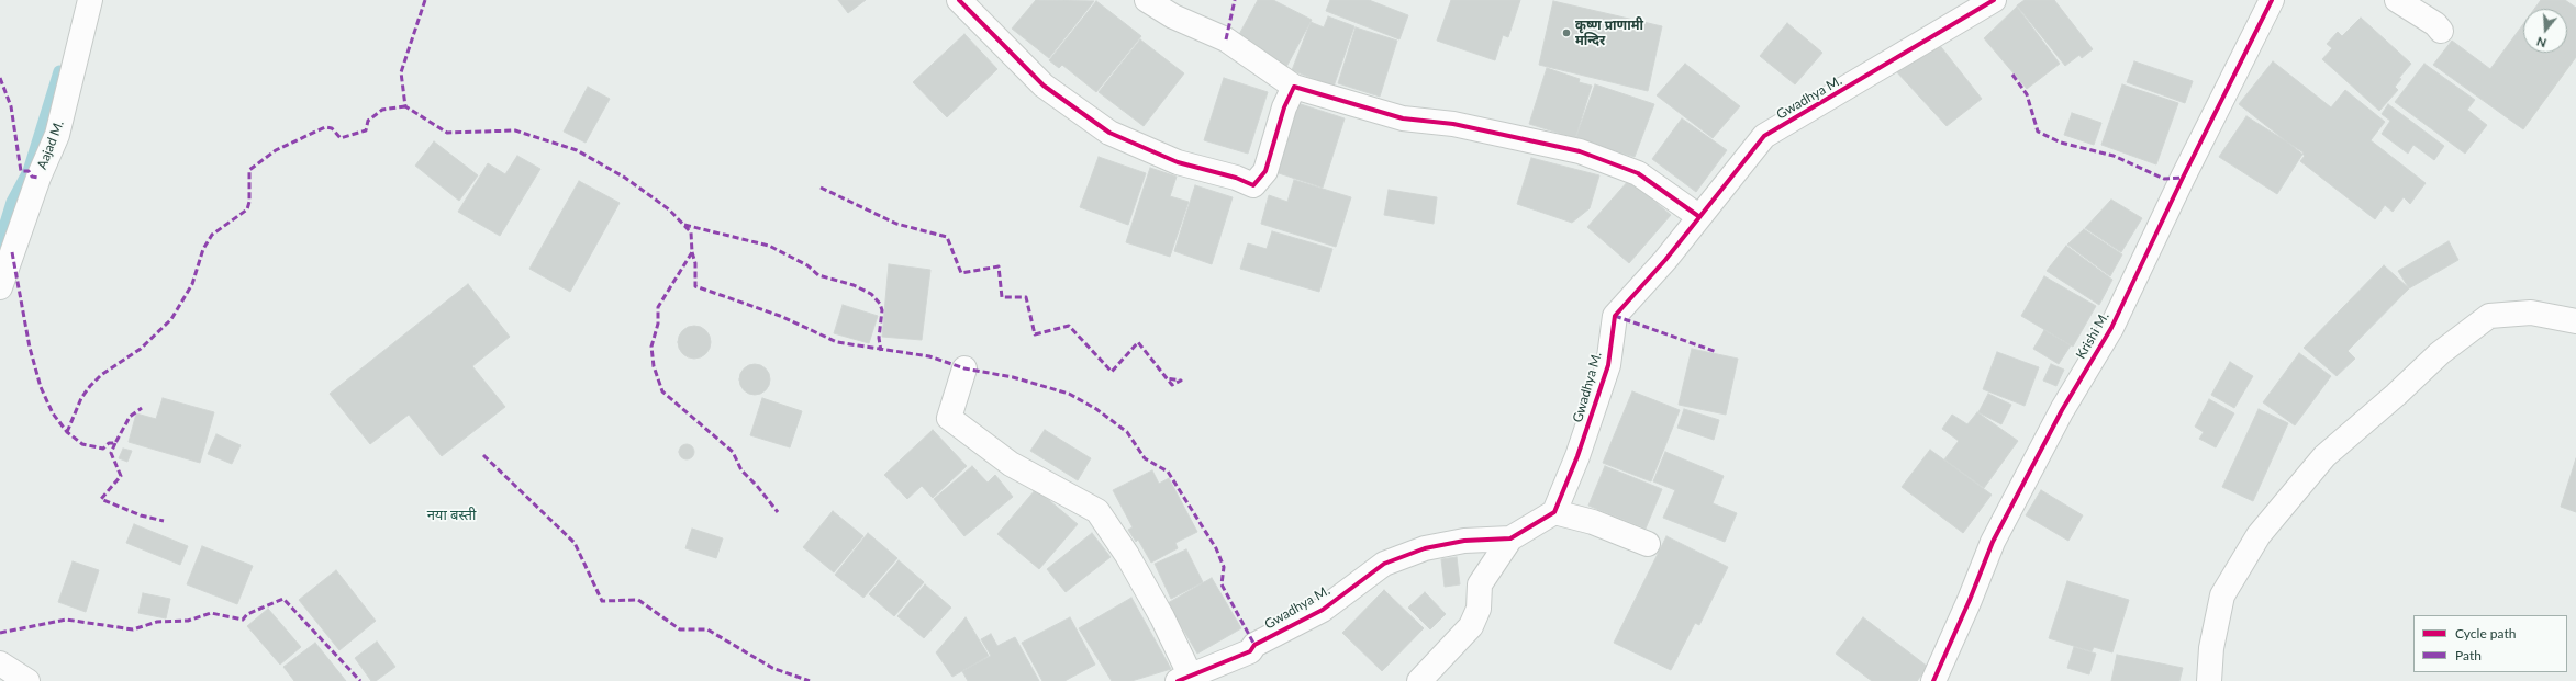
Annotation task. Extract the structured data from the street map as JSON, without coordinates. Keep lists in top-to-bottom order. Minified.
{"streets":{"street":["Gwadhya M.","Aajad M.","Krishi M."]},"districts":["नया बस्ती"],"places":["कृष्ण प्राणामी मन्दिर"],"legend":["Cycle path","Path"],"north":"bottom"}
